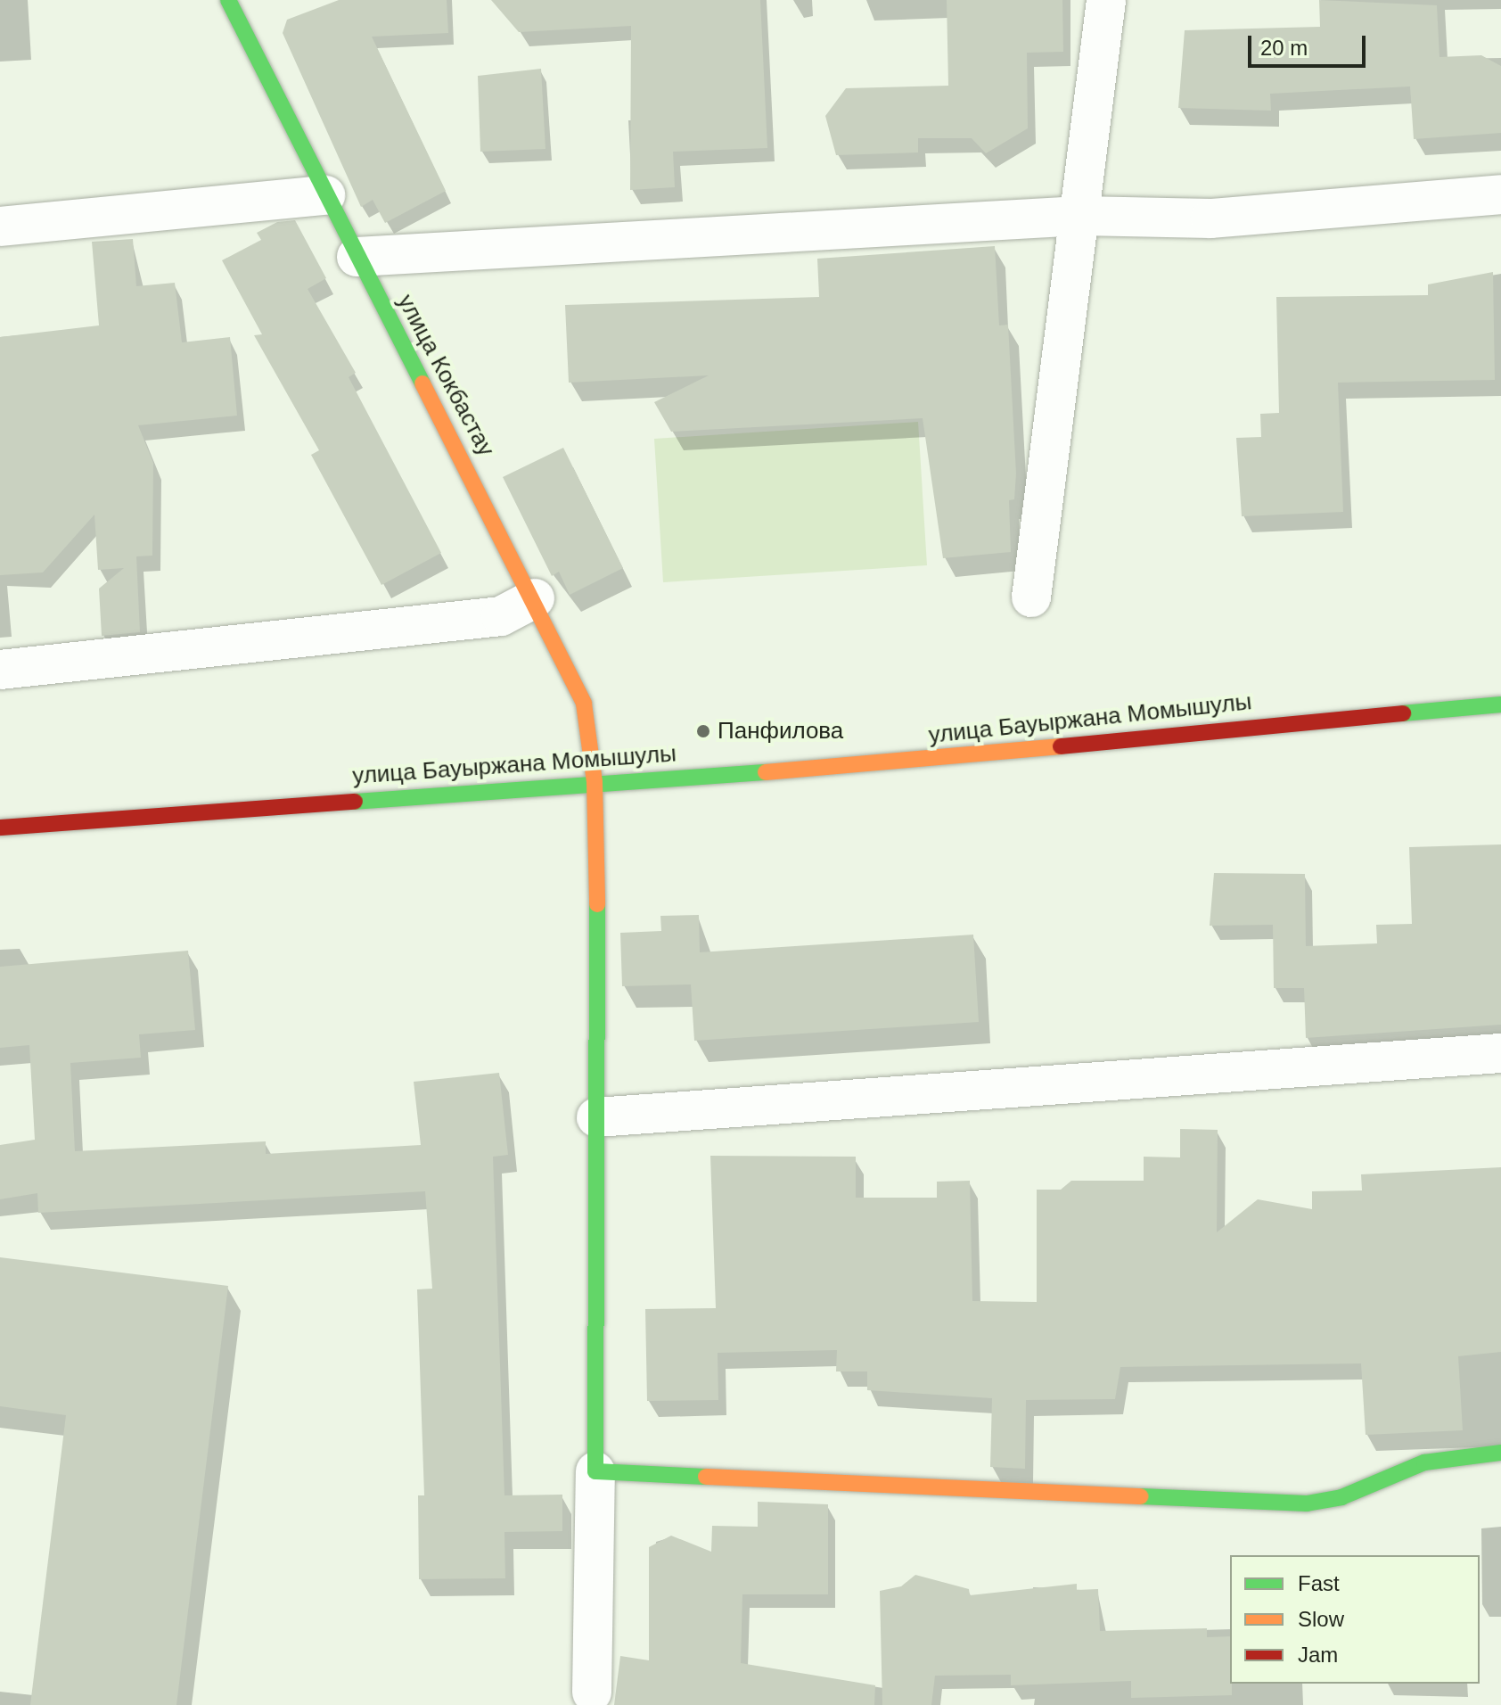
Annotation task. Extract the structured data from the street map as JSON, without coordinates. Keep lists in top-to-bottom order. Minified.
{"streets":{"street":["улица Кокбастау","улица Бауыржана Момышулы"]},"crossings":[["улица Кокбастау","улица Бауыржана Момышулы"]],"places":["Панфилова"],"legend":["Fast","Slow","Jam"],"scale_bar":"20 m"}
